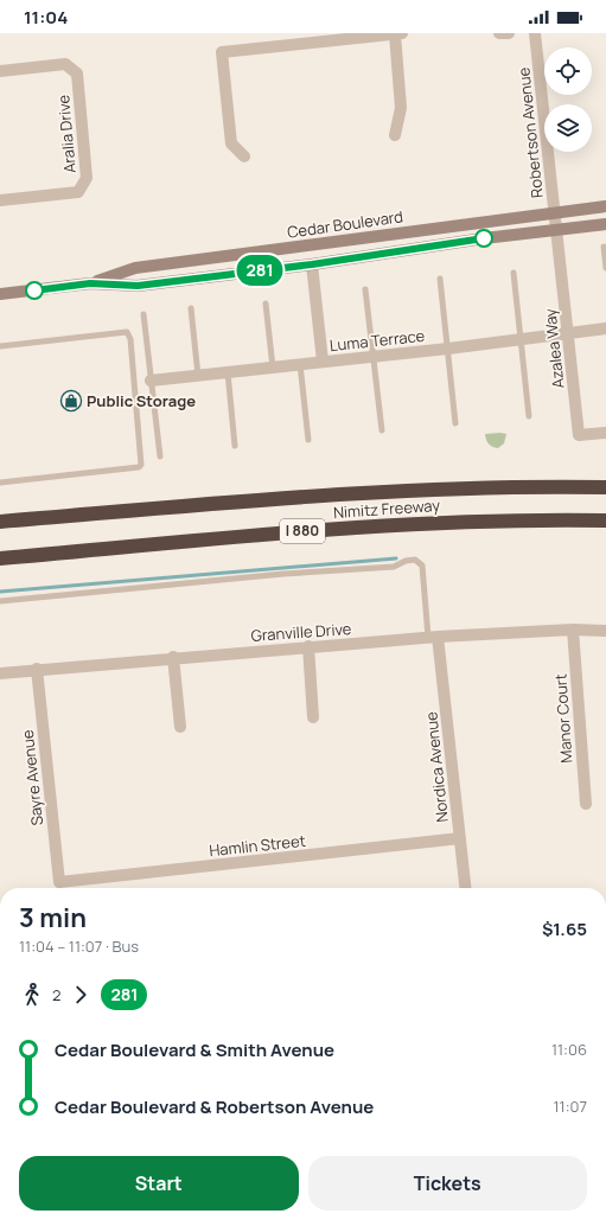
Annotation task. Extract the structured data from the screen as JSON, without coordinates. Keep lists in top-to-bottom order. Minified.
{"streets":{"highway":["Nimitz Freeway","I 880"],"main road":["Cedar Boulevard"],"street":["Robertson Avenue","Aralia Drive","Luma Terrace","Azalea Way","Granville Drive","Manor Court","Nordica Avenue","Sayre Avenue","Hamlin Street"]},"crossings":[["Robertson Avenue","Cedar Boulevard"],["Robertson Avenue","Azalea Way"],["Cedar Boulevard","Azalea Way"],["Luma Terrace","Azalea Way"],["Granville Drive","Manor Court"],["Granville Drive","Nordica Avenue"],["Granville Drive","Sayre Avenue"],["Nordica Avenue","Hamlin Street"],["Sayre Avenue","Hamlin Street"]],"places":{"shop":["Public Storage"]},"lines":["bus line 281"],"page":{"status":"11:04","on_map":"281","heading":["3 min","11:04 – 11:07 · Bus","$1.65"],"legs":["2","281"],"list":[{"name":"Cedar Boulevard & Smith Avenue","value":"11:06"},{"name":"Cedar Boulevard & Robertson Avenue","value":"11:07"}],"buttons":["Start","Tickets"]}}
